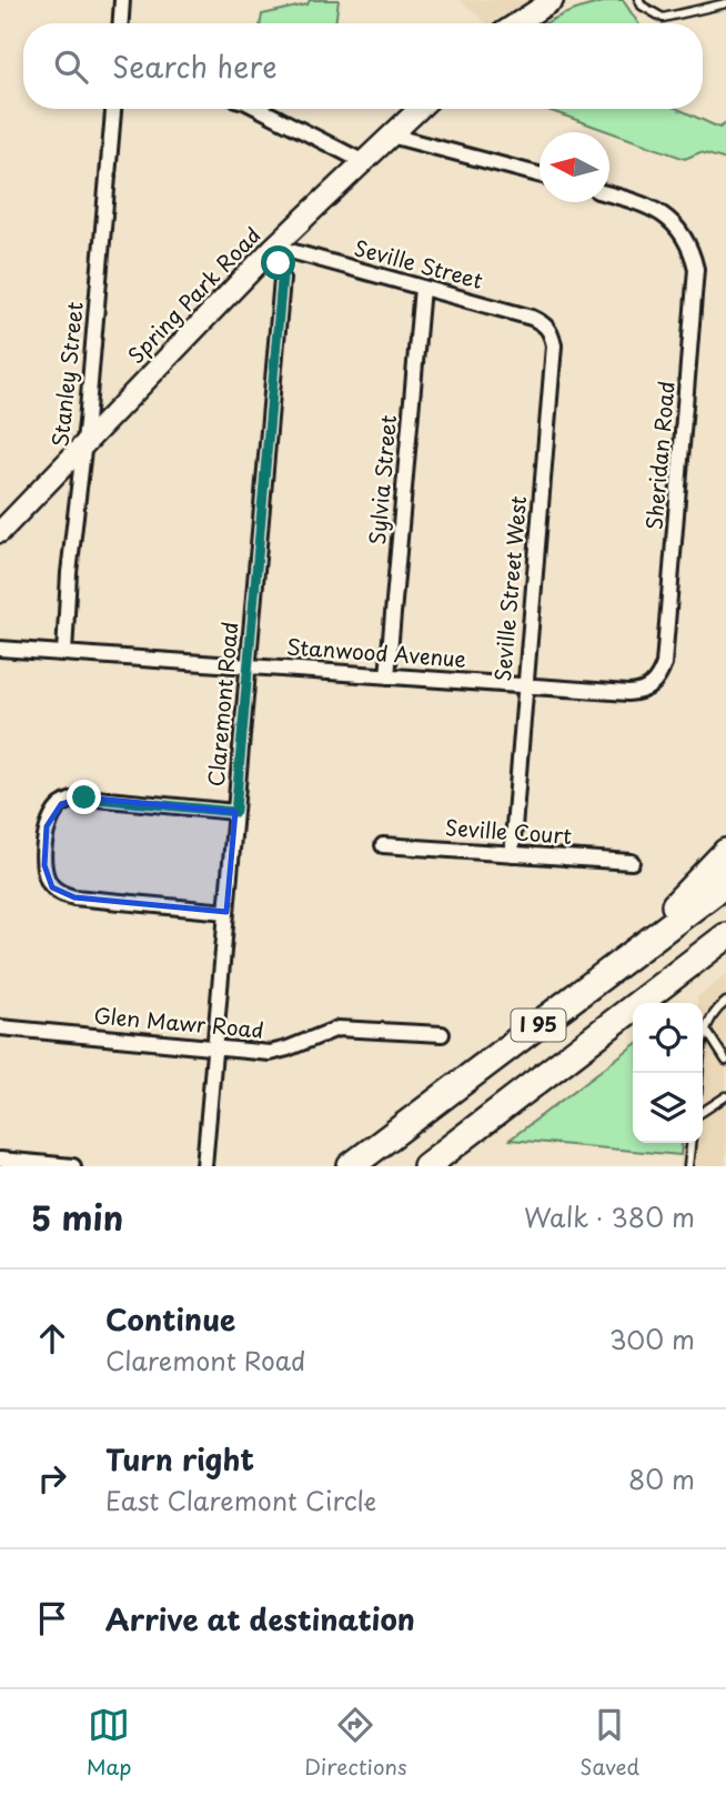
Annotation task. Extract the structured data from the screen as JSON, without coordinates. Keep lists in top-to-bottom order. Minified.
{"streets":{"highway":["I 95"],"main road":["Spring Park Road"],"street":["Seville Street","Stanley Street","Sheridan Road","Sylvia Street","Seville Street West","Stanwood Avenue","Claremont Road","Seville Court","Glen Mawr Road"]},"crossings":[["Seville Street","Spring Park Road"],["Seville Street","Sylvia Street"],["Seville Street","Seville Street West"],["Seville Street","Claremont Road"],["Spring Park Road","Stanley Street"],["Spring Park Road","Claremont Road"],["Stanley Street","Stanwood Avenue"],["Sheridan Road","Stanwood Avenue"],["Sylvia Street","Stanwood Avenue"],["Seville Street West","Stanwood Avenue"],["Seville Street West","Seville Court"],["Stanwood Avenue","Claremont Road"],["Claremont Road","Glen Mawr Road"]],"north":"left","page":{"search":"Search here","heading":["5 min","Walk · 380 m"],"list":[["Continue","Claremont Road","300 m"],["Turn right","East Claremont Circle","80 m"],"Arrive at destination"],"nav":["Map","Directions","Saved"]}}
